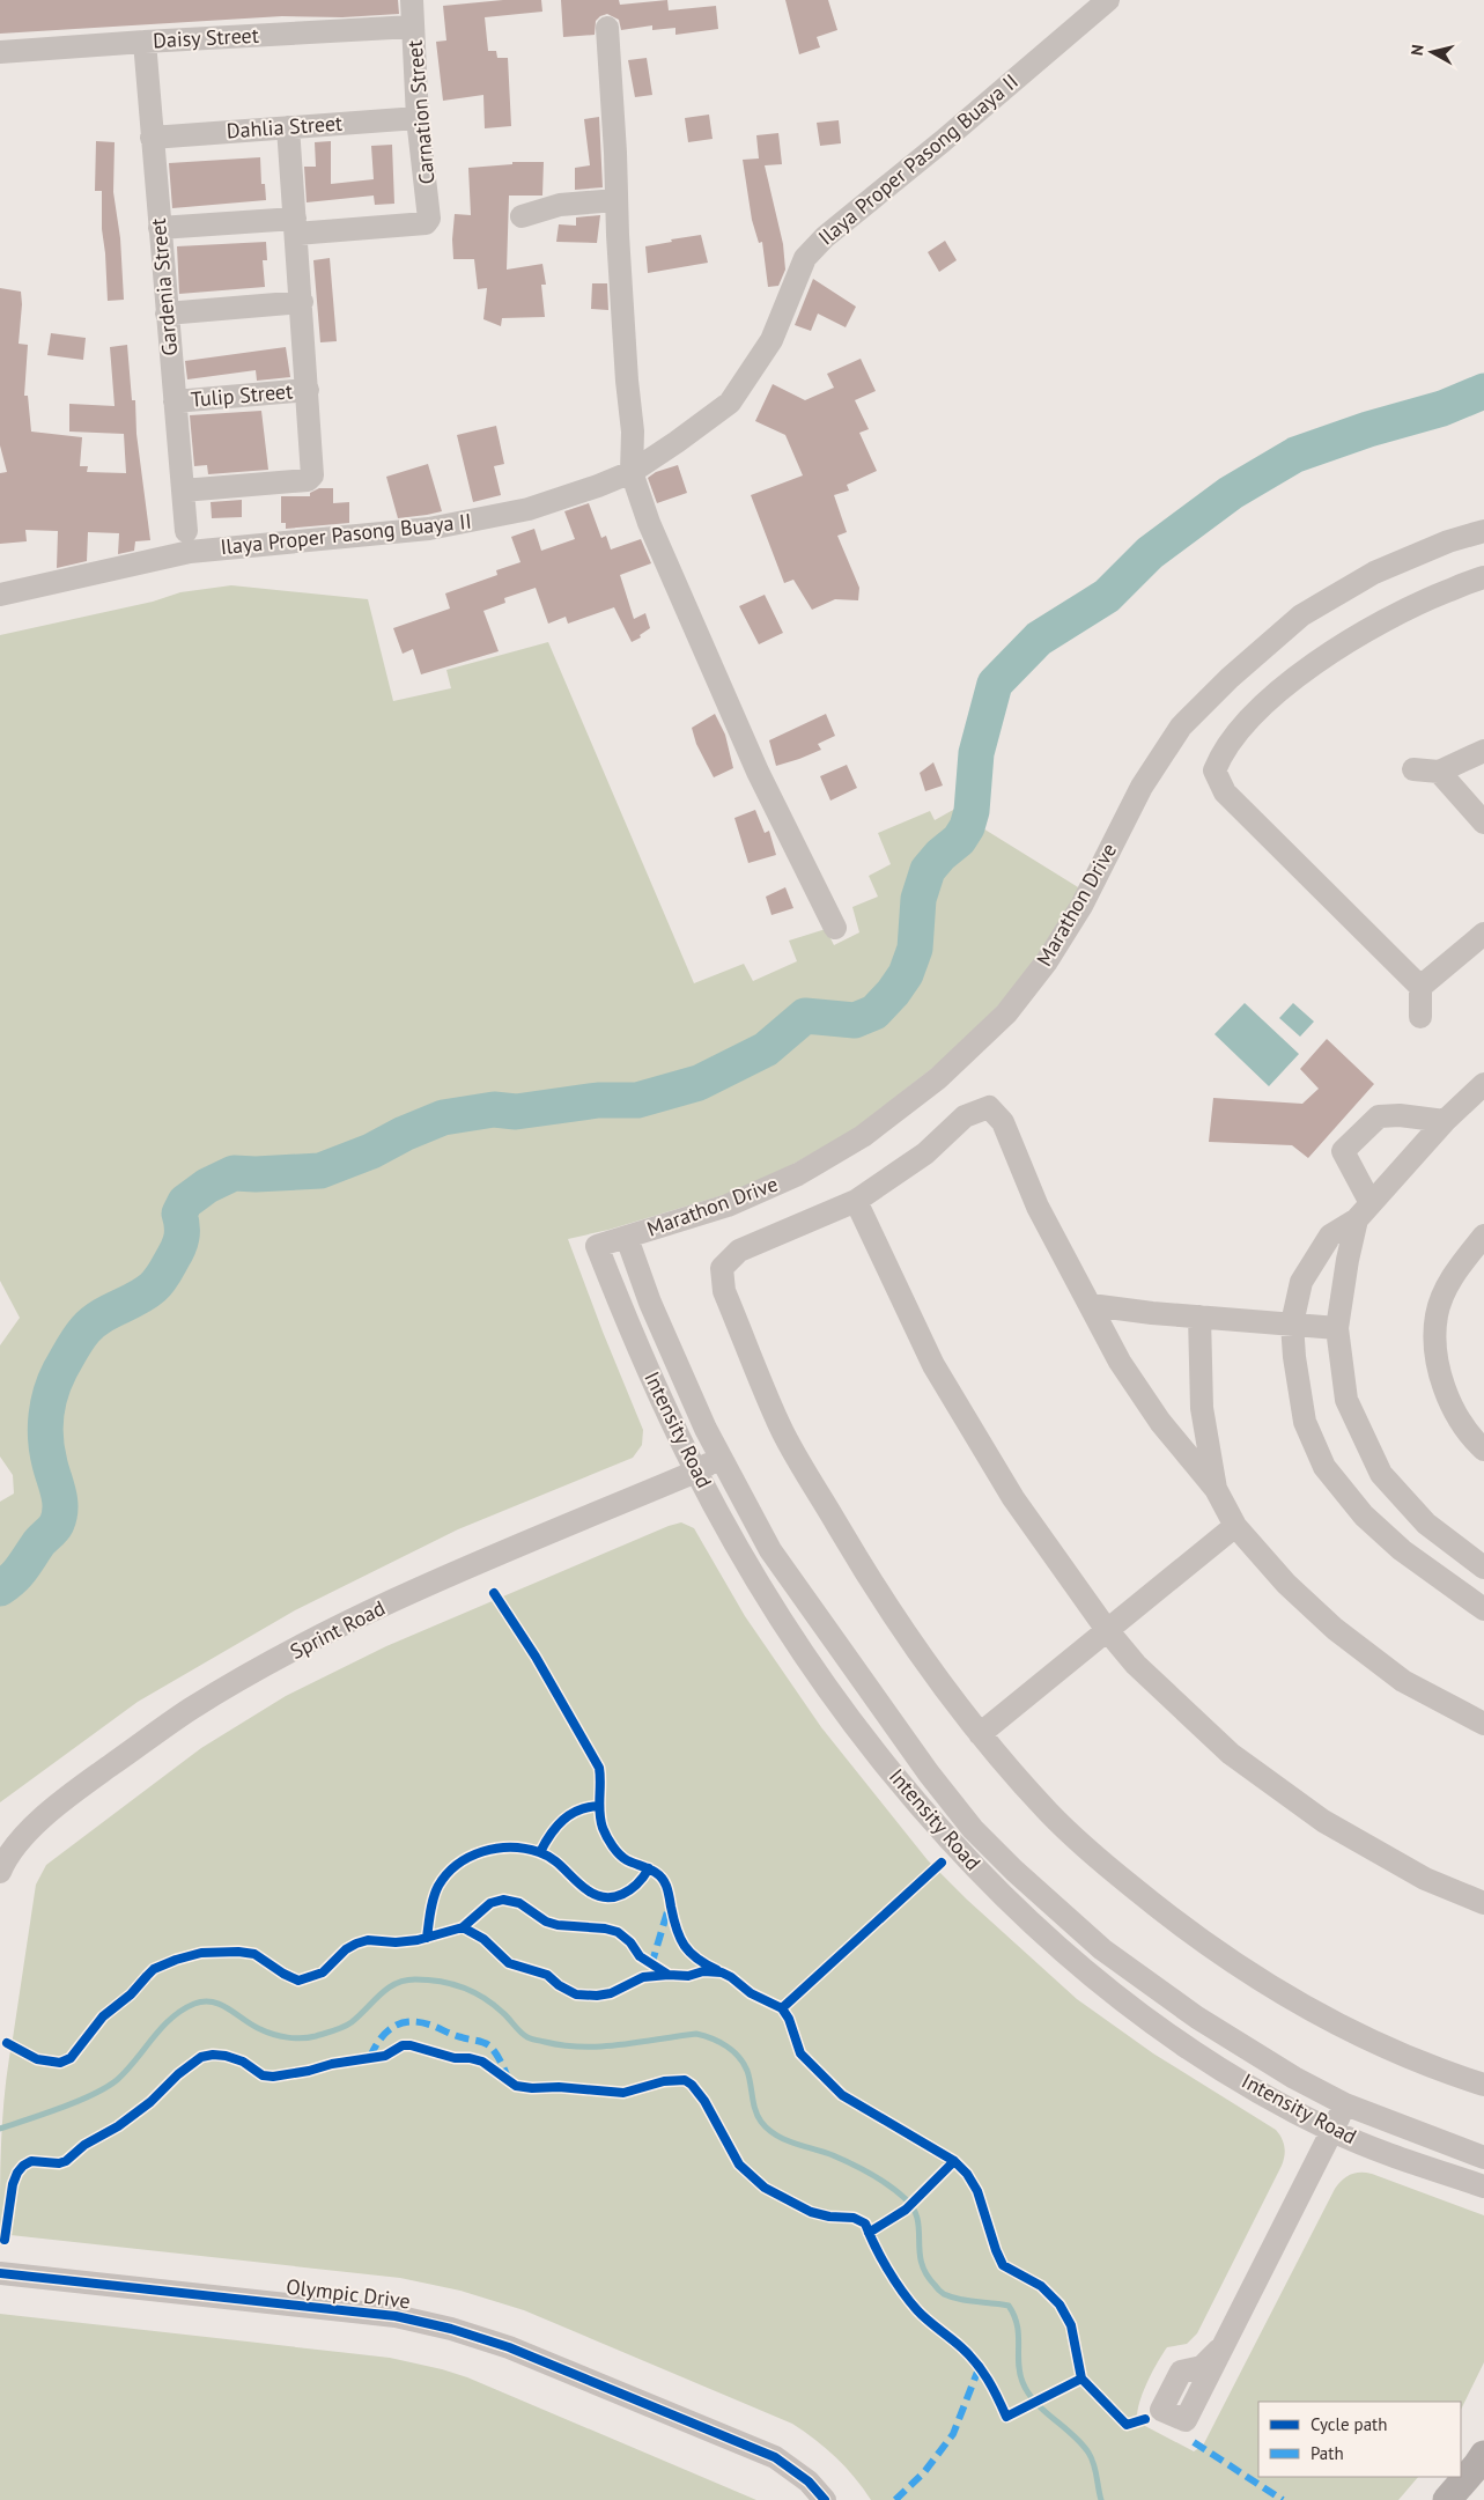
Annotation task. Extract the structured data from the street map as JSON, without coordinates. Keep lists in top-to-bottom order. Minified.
{"streets":{"street":["Daisy Street","Carnation Street","Dahlia Street","Ilaya Proper Pasong Buaya II","Gardenia Street","Tulip Street","Marathon Drive","Intensity Road","Sprint Road","Olympic Drive"]},"crossings":[["Daisy Street","Carnation Street"],["Daisy Street","Gardenia Street"],["Carnation Street","Dahlia Street"],["Dahlia Street","Gardenia Street"],["Gardenia Street","Tulip Street"],["Marathon Drive","Intensity Road"],["Intensity Road","Sprint Road"]],"legend":["Cycle path","Path"],"north":"left"}
